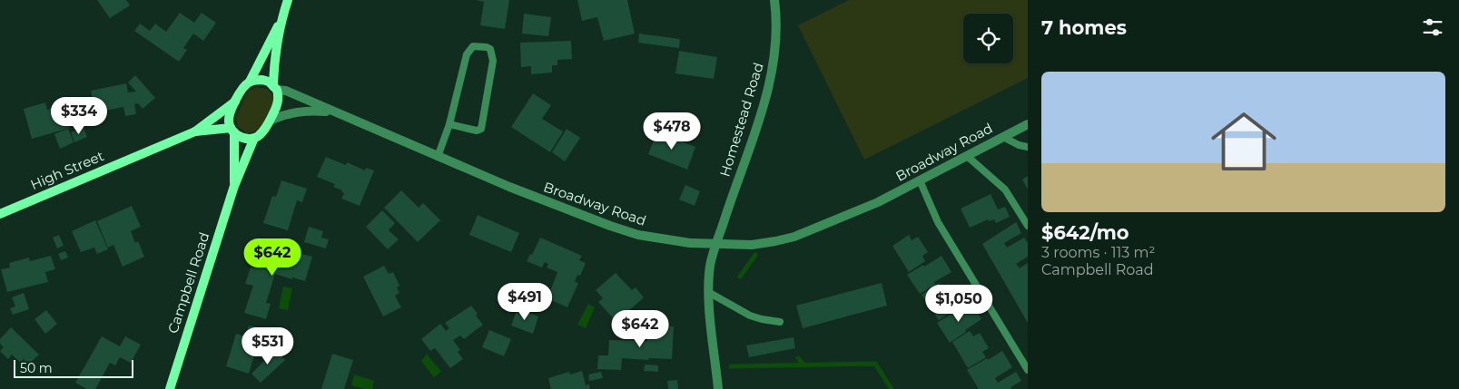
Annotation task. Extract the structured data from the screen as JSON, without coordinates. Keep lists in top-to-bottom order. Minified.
{"streets":{"street":["Homestead Road","Broadway Road","High Street","Campbell Road"]},"crossings":[["Homestead Road","Broadway Road"],["Broadway Road","High Street"],["Broadway Road","Campbell Road"],["High Street","Campbell Road"]],"scale_bar":"50 m","page":{"heading":"7 homes","list":[{"name":"$642/mo","note":"3 rooms · 113 m² · Campbell Road"}],"price":["$334","$478","$642","$491","$1,050","$642","$531"],"scale":"50 m"}}
